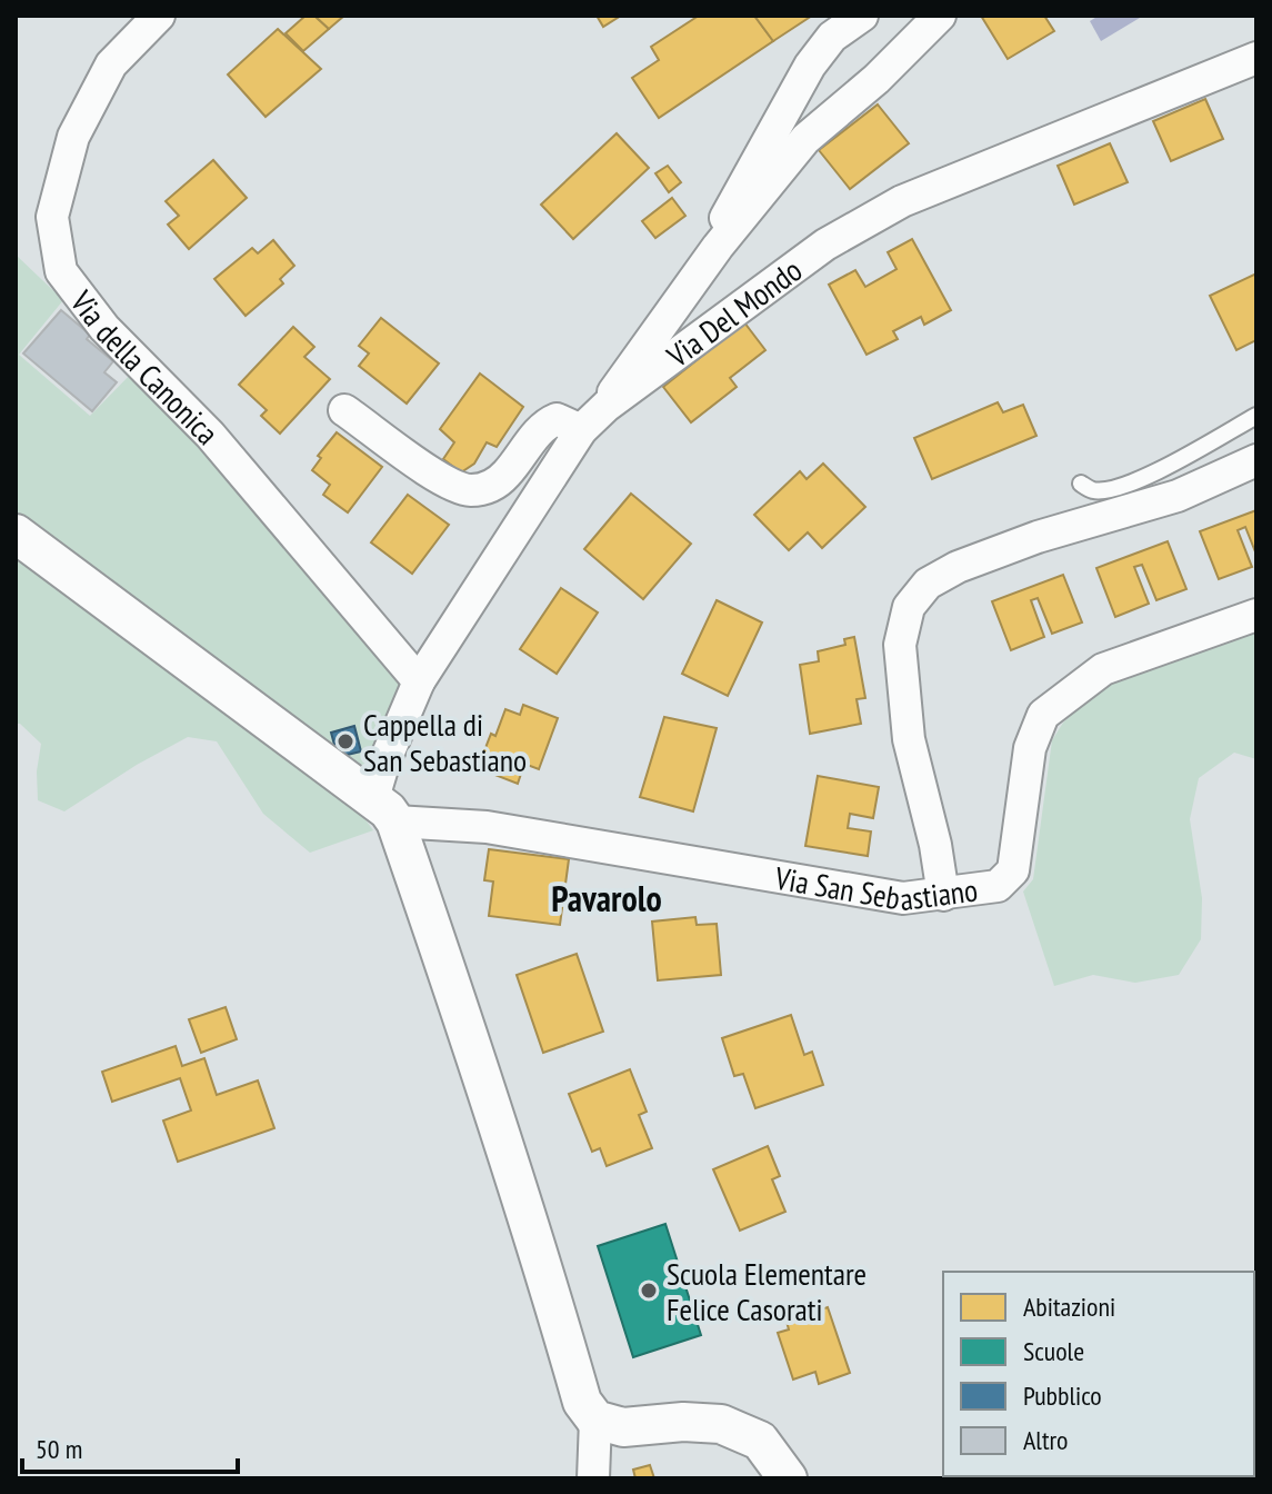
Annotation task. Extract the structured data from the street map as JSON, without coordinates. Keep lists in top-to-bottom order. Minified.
{"streets":{"street":["Via Del Mondo","Via della Canonica","Via San Sebastiano"]},"crossings":[["Via Del Mondo","Via della Canonica"],["Via Del Mondo","Via San Sebastiano"]],"districts":["Pavarolo"],"places":["Cappella di San Sebastiano","Scuola Elementare Felice Casorati"],"legend":["Abitazioni","Scuole","Pubblico","Altro"],"scale_bar":"50 m"}
